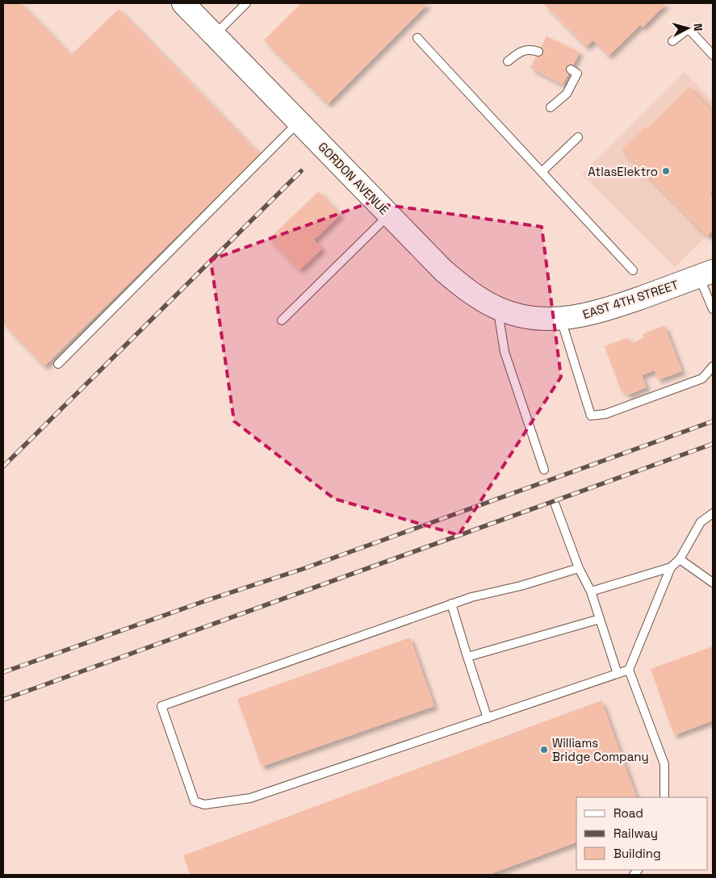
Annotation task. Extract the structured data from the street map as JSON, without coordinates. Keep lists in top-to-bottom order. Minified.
{"streets":{"street":["GORDON AVENUE","EAST 4TH STREET"]},"crossings":[["GORDON AVENUE","EAST 4TH STREET"]],"places":["AtlasElektro","Williams Bridge Company"],"legend":["Road","Railway","Building"],"north":"right"}
